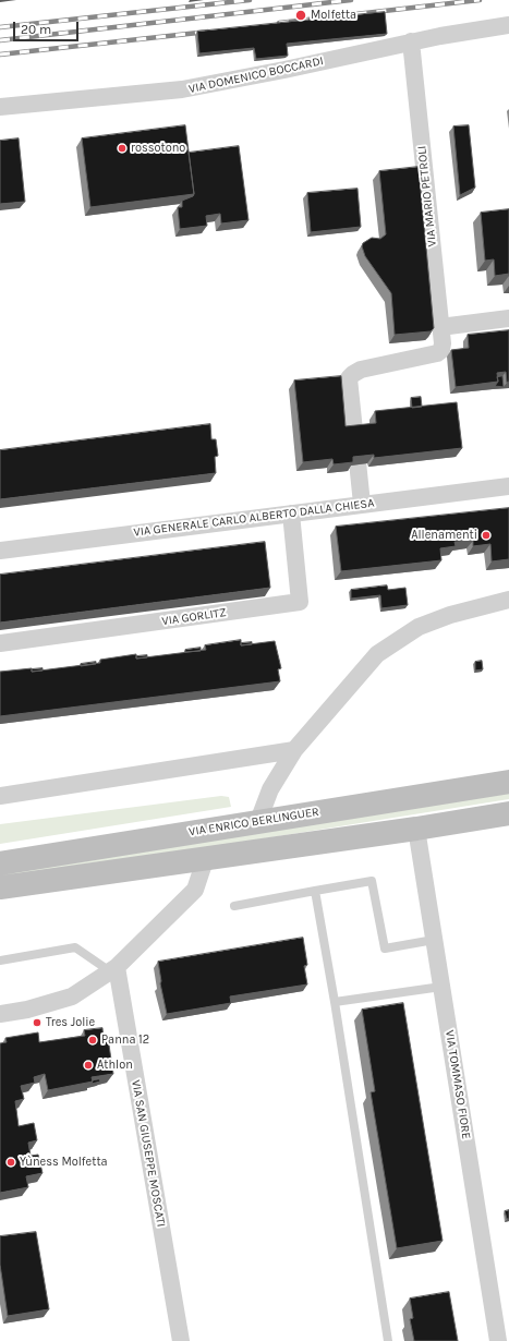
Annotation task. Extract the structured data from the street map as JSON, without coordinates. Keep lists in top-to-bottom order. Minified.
{"streets":{"main road":["VIA ENRICO BERLINGUER"],"street":["VIA DOMENICO BOCCARDI","VIA MARIO PETROLI","VIA GENERALE CARLO ALBERTO DALLA CHIESA","VIA GORLITZ","VIA TOMMASO FIORE","VIA SAN GIUSEPPE MOSCATI"]},"crossings":[["VIA DOMENICO BOCCARDI","VIA MARIO PETROLI"],["VIA MARIO PETROLI","VIA GENERALE CARLO ALBERTO DALLA CHIESA"],["VIA GENERALE CARLO ALBERTO DALLA CHIESA","VIA GORLITZ"]],"places":["Molfetta","rossotono","Allenamenti","Tres Jolie","Panna 12","Athlon","Yùness Molfetta"],"scale_bar":"20 m"}
